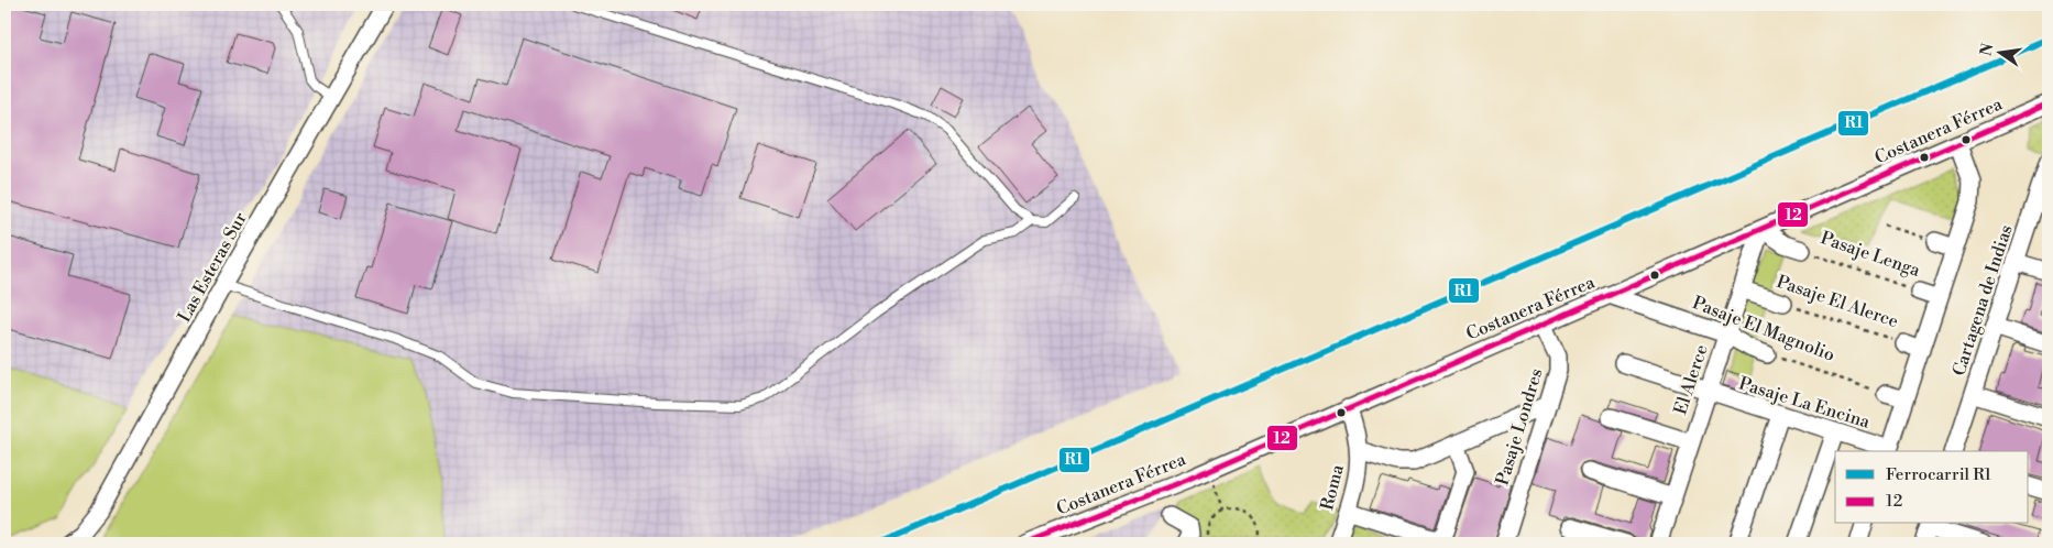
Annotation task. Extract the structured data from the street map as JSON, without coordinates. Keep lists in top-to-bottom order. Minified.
{"streets":{"street":["Costanera Férrea","Pasaje Lenga","Las Esteras Sur","Cartagena de Indias","Pasaje El Alerce","Pasaje El Magnolio","El Alerce","Pasaje La Encina","Pasaje Londres","Roma"]},"crossings":[["Costanera Férrea","Pasaje Lenga"],["Costanera Férrea","Pasaje El Magnolio"],["Costanera Férrea","El Alerce"],["Costanera Férrea","Pasaje Londres"],["Costanera Férrea","Roma"],["Pasaje Lenga","Pasaje El Alerce"],["Pasaje Lenga","El Alerce"],["Pasaje Lenga","Pasaje La Encina"],["Pasaje El Alerce","El Alerce"],["Pasaje El Magnolio","El Alerce"],["El Alerce","Pasaje La Encina"]],"lines":["rail line R1","transit line 12"],"legend":["Ferrocarril R1","12"],"north":"left"}
